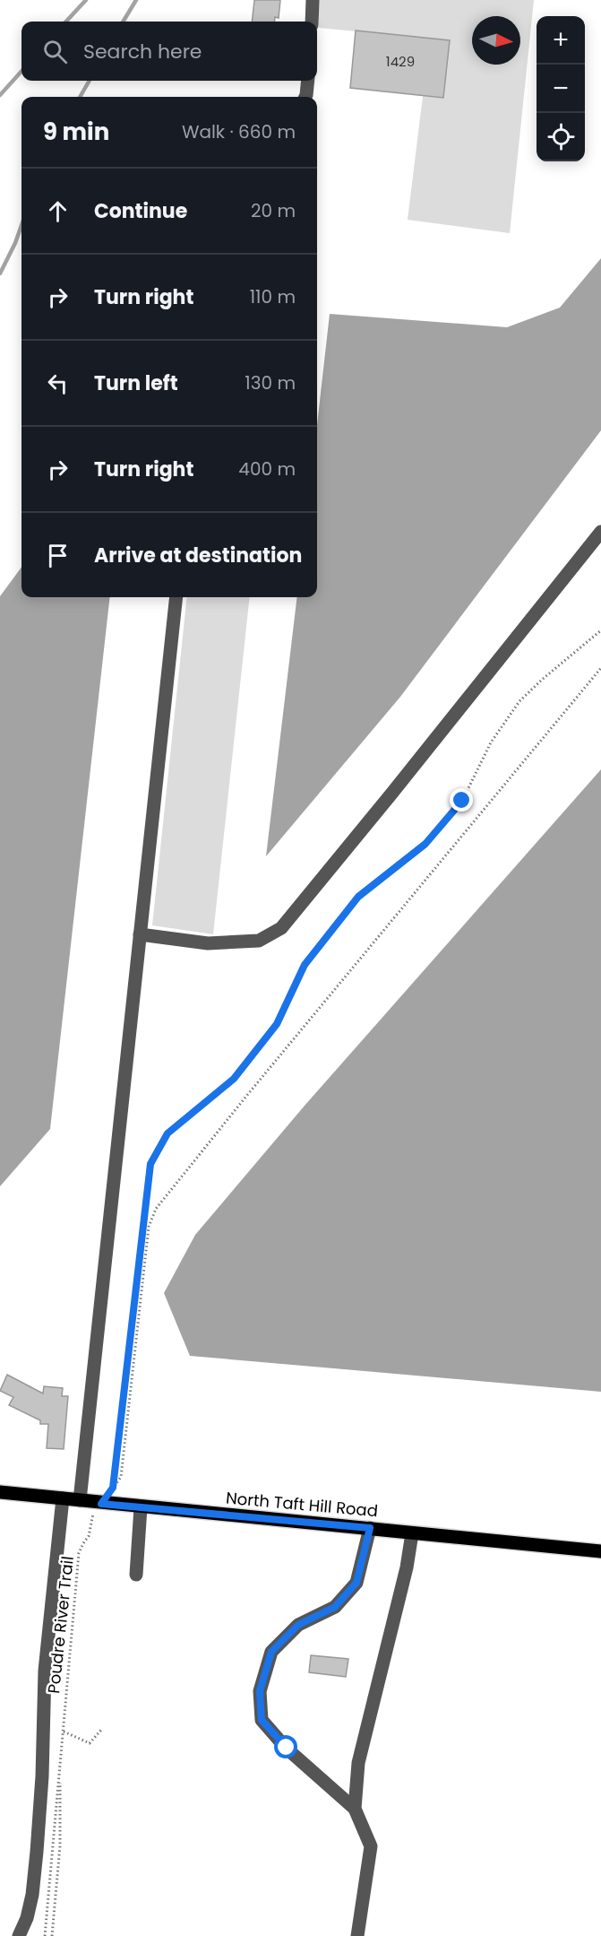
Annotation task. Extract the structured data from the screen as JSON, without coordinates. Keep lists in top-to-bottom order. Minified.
{"streets":{"main road":["North Taft Hill Road"],"path":["Poudre River Trail"]},"crossings":[["North Taft Hill Road","Poudre River Trail"]],"house_numbers":["1429"],"north":"right","page":{"map_buttons":["+","−"],"search":"Search here","heading":["9 min","Walk · 660 m"],"list":[["Continue","20 m"],["Turn right","110 m"],["Turn left","130 m"],["Turn right","400 m"],"Arrive at destination"]}}
